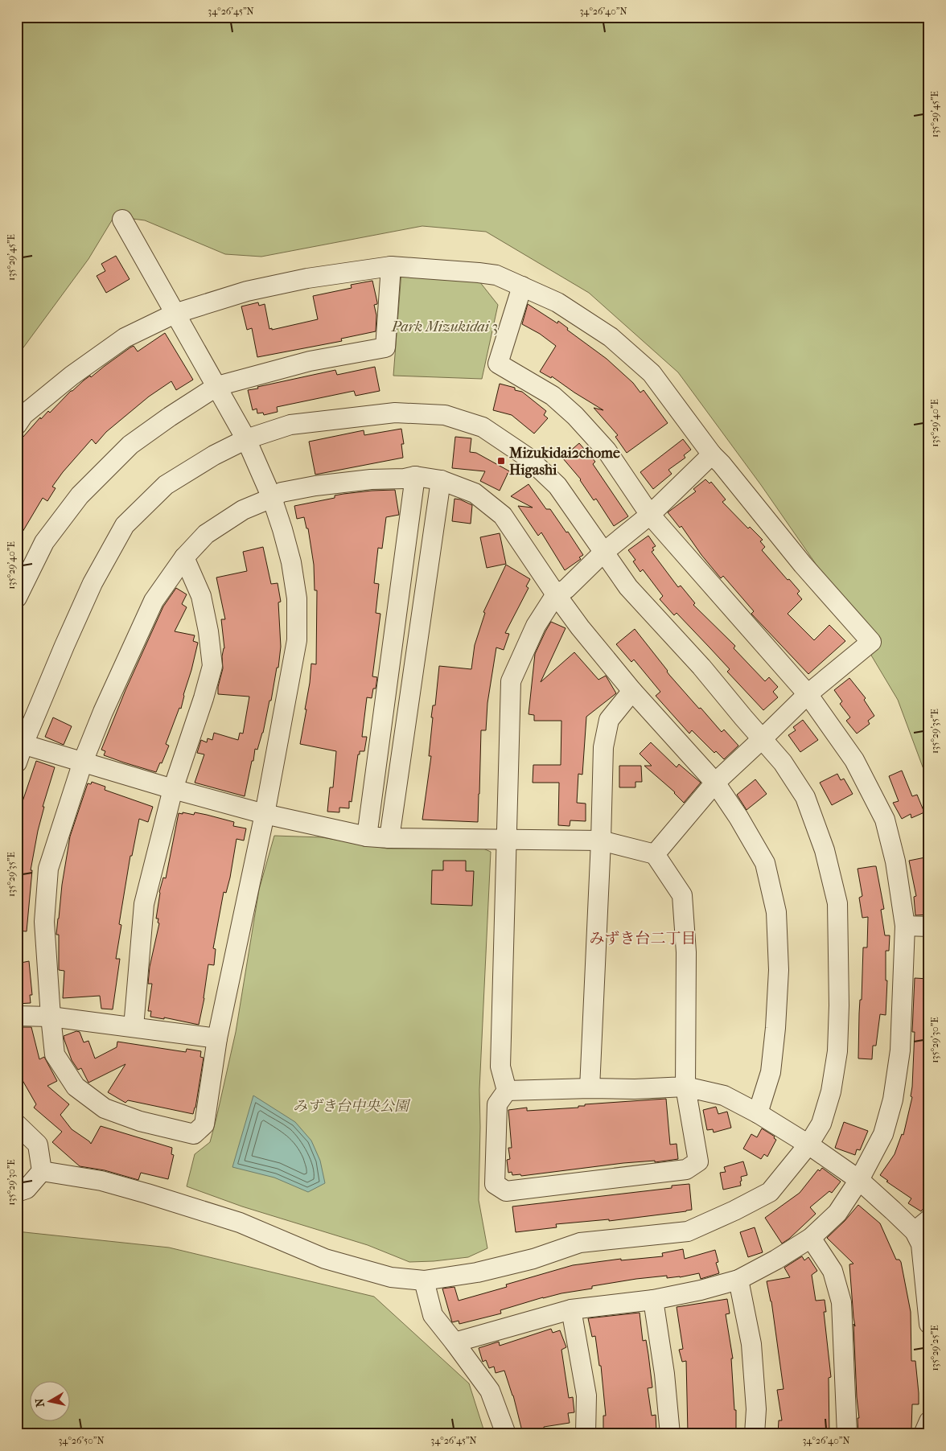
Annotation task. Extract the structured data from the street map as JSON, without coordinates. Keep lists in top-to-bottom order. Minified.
{"districts":["みずき台二丁目"],"parks":["Park Mizukidai 3","みずき台中央公園"],"places":{"transit":["Mizukidai2chome Higashi"]},"north":"left","coordinates":["34°26'45\"N","34°26'40\"N","135°29'45\"E","135°29'40\"E","135°29'35\"E","135°29'30\"E","135°29'25\"E","34°26'50\"N"]}
